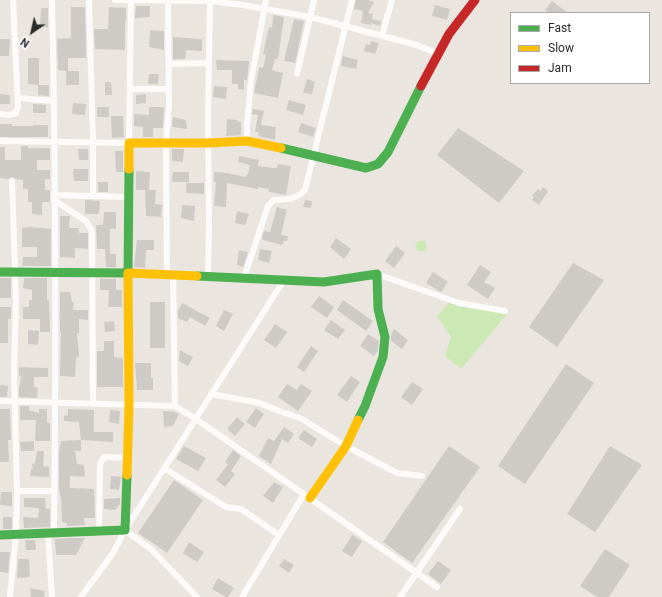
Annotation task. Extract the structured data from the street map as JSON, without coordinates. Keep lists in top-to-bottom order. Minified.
{"legend":["Fast","Slow","Jam"],"north":"bottom left"}
